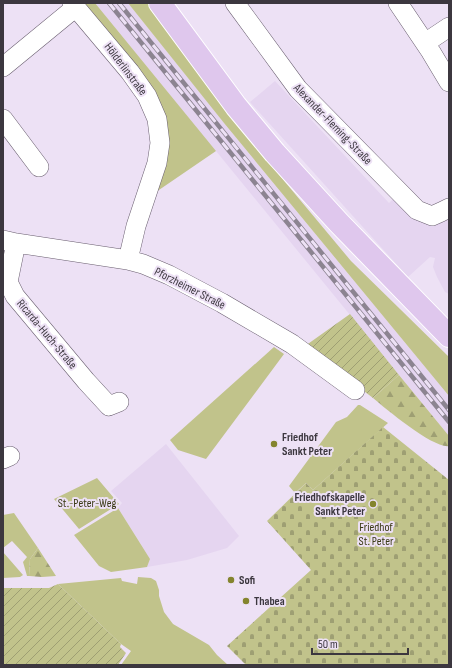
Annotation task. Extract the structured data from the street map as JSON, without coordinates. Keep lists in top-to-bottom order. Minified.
{"streets":{"street":["Hölderlinstraße","Alexander-Fleming-Straße","Pforzheimer Straße","Ricarda-Huch-Straße"]},"crossings":[["Hölderlinstraße","Pforzheimer Straße"],["Pforzheimer Straße","Ricarda-Huch-Straße"]],"parks":["St.-Peter-Weg","Friedhof St. Peter"],"places":["Friedhof Sankt Peter","Friedhofskapelle Sankt Peter","Sofi","Thabea"],"scale_bar":"50 m"}
